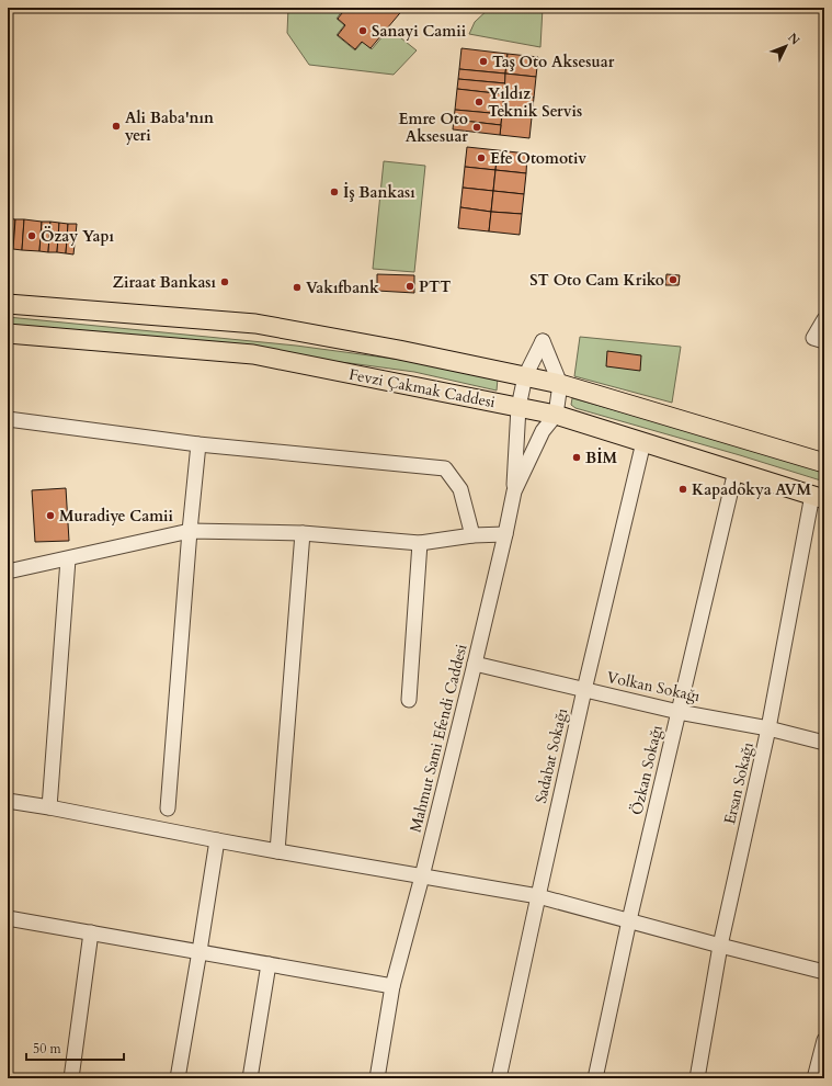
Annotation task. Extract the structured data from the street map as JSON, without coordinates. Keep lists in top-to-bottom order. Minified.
{"streets":{"main road":["Fevzi Çakmak Caddesi"],"street":["Volkan Sokağı","Mahmut Sami Efendi Caddesi","Sadabat Sokağı","Özkan Sokağı","Ersan Sokağı"]},"crossings":[["Fevzi Çakmak Caddesi","Mahmut Sami Efendi Caddesi"],["Fevzi Çakmak Caddesi","Sadabat Sokağı"],["Fevzi Çakmak Caddesi","Özkan Sokağı"],["Fevzi Çakmak Caddesi","Ersan Sokağı"],["Volkan Sokağı","Mahmut Sami Efendi Caddesi"],["Volkan Sokağı","Sadabat Sokağı"],["Volkan Sokağı","Özkan Sokağı"],["Volkan Sokağı","Ersan Sokağı"]],"places":["Sanayi Camii","Taş Oto Aksesuar","Yıldız Teknik Servis","Ali Baba'nın yeri","Emre Oto Aksesuar","Efe Otomotiv","İş Bankası","Özay Yapı","ST Oto Cam Kriko","Ziraat Bankası","PTT","Vakıfbank","BİM","Kapadokya AVM","Muradiye Camii"],"scale_bar":"50 m","north":"top right"}
